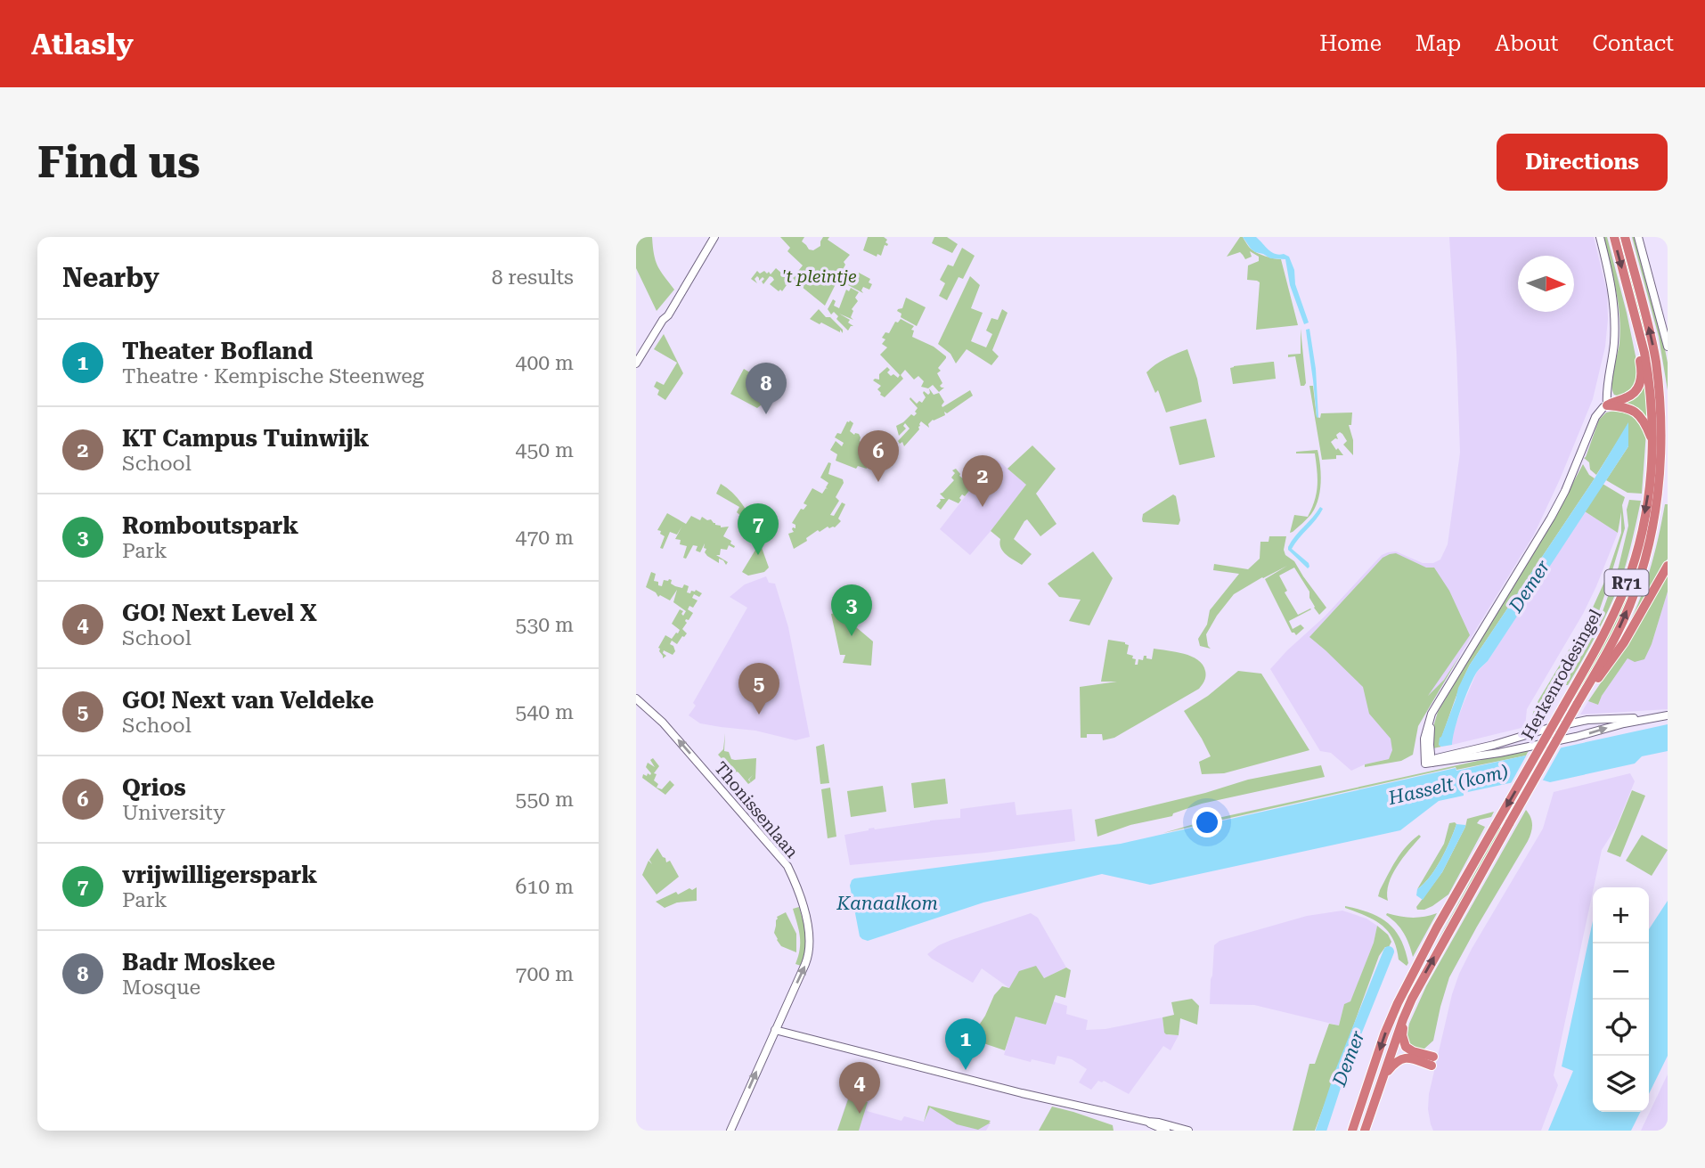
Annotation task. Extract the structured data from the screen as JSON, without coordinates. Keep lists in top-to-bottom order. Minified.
{"streets":{"highway":["R71","Herkenrodesingel"],"street":["Thonissenlaan"]},"one_way":["Thonissenlaan"],"water":["Demer","Hasselt (kom)","Kanaalkom"],"parks":["'t pleintje"],"north":"right","page":{"header":"Atlasly","nav":["Home","Map","About","Contact"],"buttons":"Directions","title":"Find us","heading":["Nearby","8 results"],"list":[{"mark":"1","name":"Theater Bofland","note":"Theatre · Kempische Steenweg","value":"400 m"},{"mark":"2","name":"KT Campus Tuinwijk","note":"School","value":"450 m"},{"mark":"3","name":"Romboutspark","note":"Park","value":"470 m"},{"mark":"4","name":"GO! Next Level X","note":"School","value":"530 m"},{"mark":"5","name":"GO! Next van Veldeke","note":"School","value":"540 m"},{"mark":"6","name":"Qrios","note":"University","value":"550 m"},{"mark":"7","name":"vrijwilligerspark","note":"Park","value":"610 m"},{"mark":"8","name":"Badr Moskee","note":"Mosque","value":"700 m"}],"pins":["8","6","2","7","3","5","1","4"],"map_buttons":["+","−"]}}
